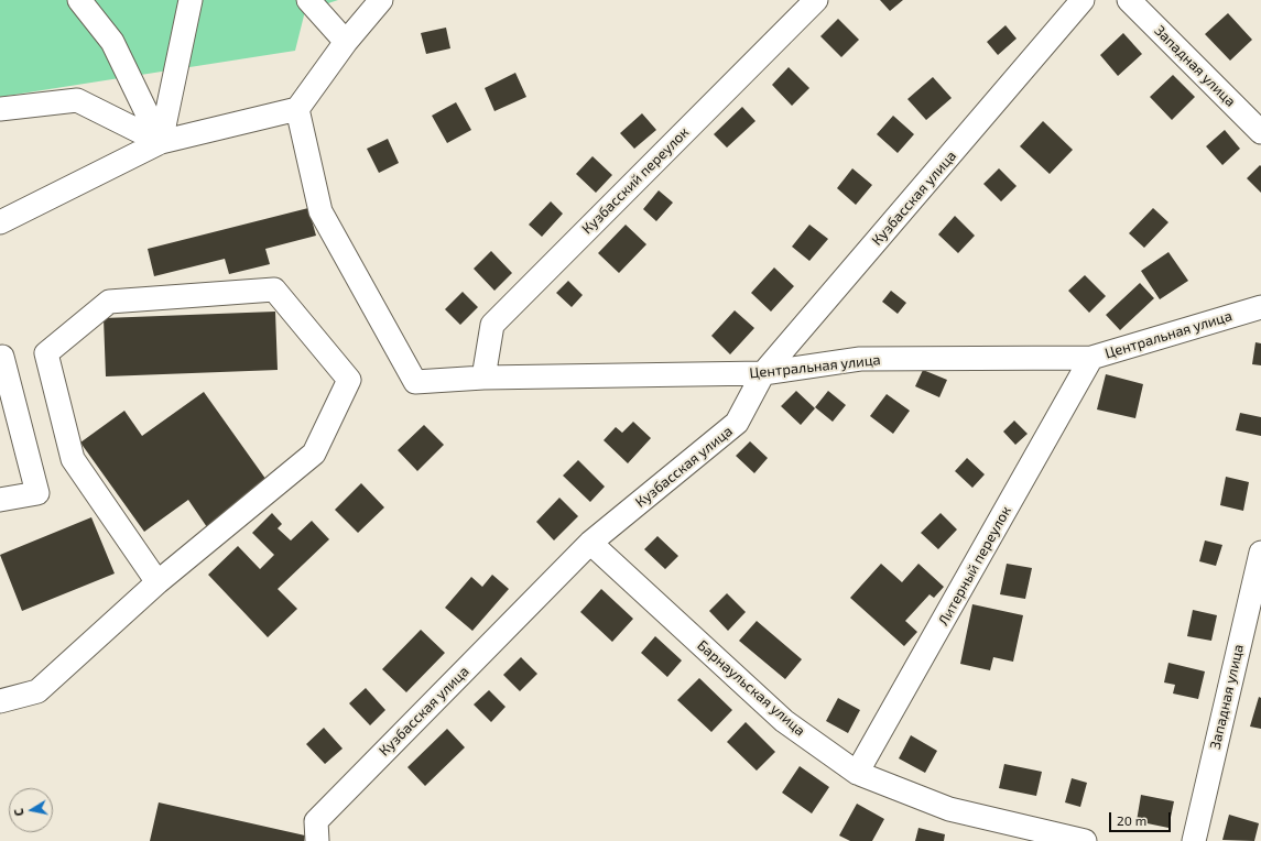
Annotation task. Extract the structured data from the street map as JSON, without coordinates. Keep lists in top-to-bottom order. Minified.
{"streets":{"street":["Западная улица","Кузбасский переулок","Кузбасская улица","Центральная улица","Литерный переулок","Барнаульская улица"]},"crossings":[["Кузбасский переулок","Центральная улица"],["Кузбасская улица","Центральная улица"],["Кузбасская улица","Барнаульская улица"],["Центральная улица","Литерный переулок"],["Литерный переулок","Барнаульская улица"]],"scale_bar":"20 m","north":"left"}
